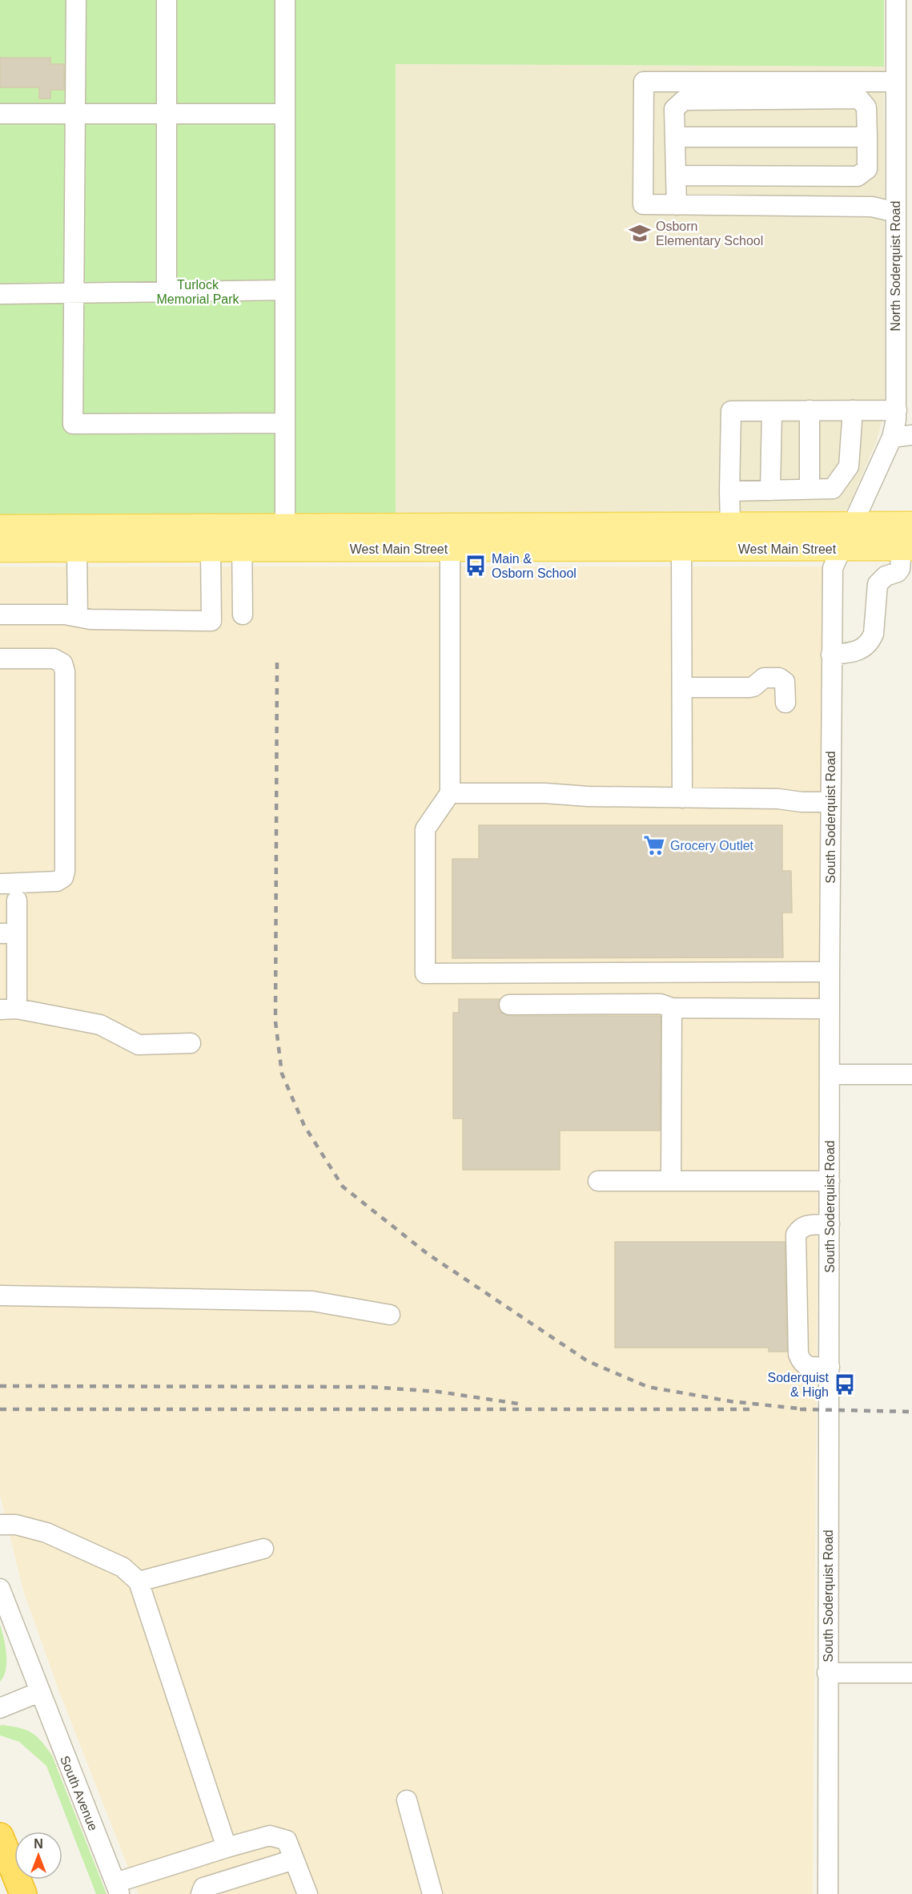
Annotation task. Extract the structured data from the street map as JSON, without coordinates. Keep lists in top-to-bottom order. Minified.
{"streets":{"main road":["West Main Street"],"street":["North Soderquist Road","South Soderquist Road","South Avenue"]},"crossings":[["North Soderquist Road","West Main Street"],["North Soderquist Road","South Soderquist Road"],["West Main Street","South Soderquist Road"]],"parks":["Turlock Memorial Park"],"places":{"school or university":["Osborn Elementary School"],"bus stop":["Main & Osborn School","Soderquist & High"],"supermarket":["Grocery Outlet"]},"north":"top"}
